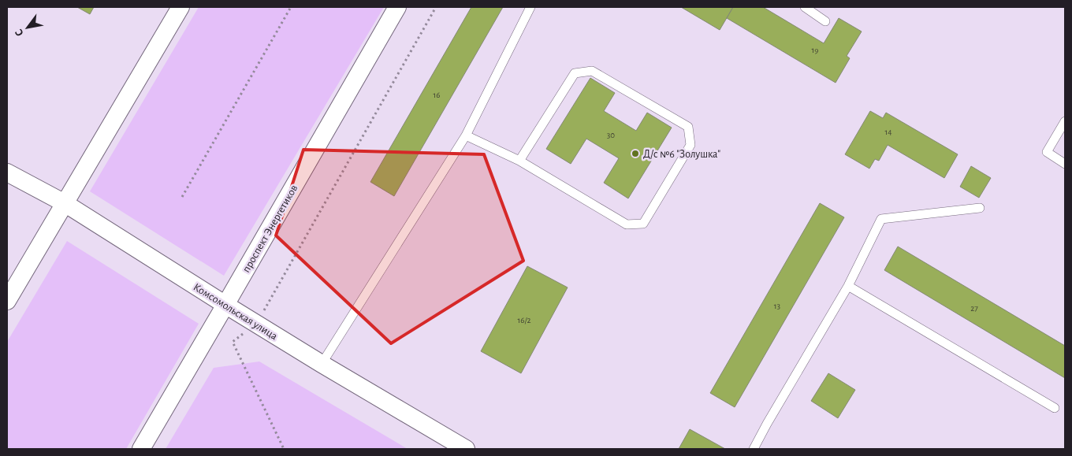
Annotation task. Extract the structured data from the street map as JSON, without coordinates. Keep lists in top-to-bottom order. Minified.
{"streets":{"street":["проспект Энергетиков","Комсомольская улица"]},"crossings":[["проспект Энергетиков","Комсомольская улица"]],"places":["Д/с №6 \"Золушка\""],"house_numbers":["19","16","14","30","13","27","16/2"],"north":"bottom left"}
